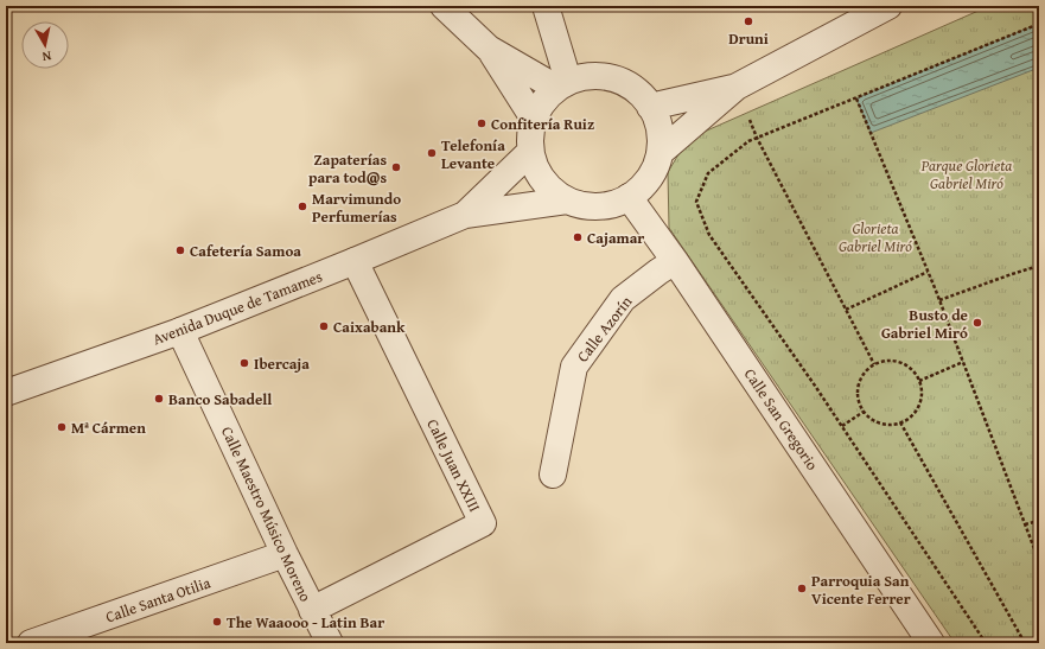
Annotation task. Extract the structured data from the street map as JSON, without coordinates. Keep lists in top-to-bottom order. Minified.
{"streets":{"street":["Avenida Duque de Tamames","Calle Azorín","Calle San Gregorio","Calle Juan XXIII","Calle Maestro Músico Moreno","Calle Santa Otilia"]},"crossings":[["Avenida Duque de Tamames","Calle San Gregorio"],["Avenida Duque de Tamames","Calle Juan XXIII"],["Avenida Duque de Tamames","Calle Maestro Músico Moreno"],["Calle Azorín","Calle San Gregorio"],["Calle Juan XXIII","Calle Maestro Músico Moreno"],["Calle Maestro Músico Moreno","Calle Santa Otilia"]],"parks":["Parque Glorieta Gabriel Miró","Glorieta Gabriel Miró"],"places":["Druni","Confitería Ruiz","Telefonía Levante","Zapaterías para tod@s","Marvimundo Perfumerías","Cajamar","Cafetería Samoa","Busto de Gabriel Miró","Caixabank","Ibercaja","Banco Sabadell","Mª Cármen","Parroquia San Vicente Ferrer","The Waaooo - Latin Bar"],"north":"bottom"}
